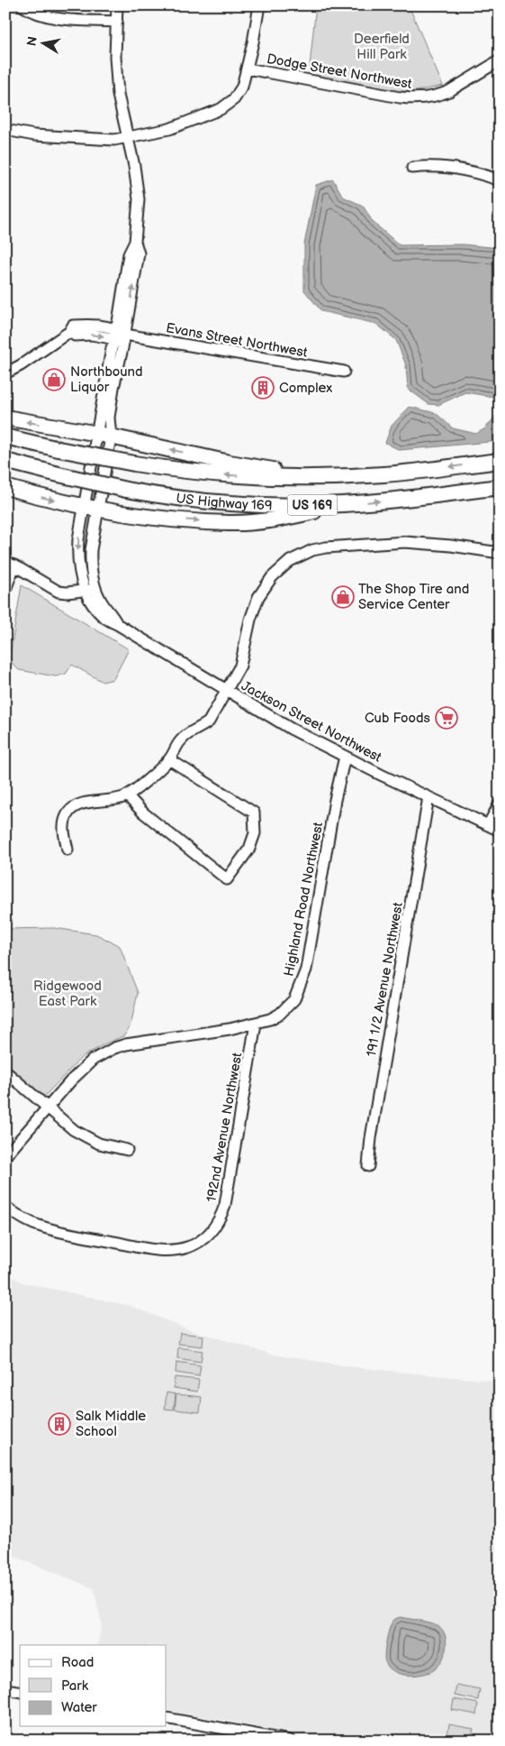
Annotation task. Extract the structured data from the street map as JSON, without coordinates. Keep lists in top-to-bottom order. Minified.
{"streets":{"highway":["US Highway 169","US 169"],"street":["Dodge Street Northwest","Evans Street Northwest","Jackson Street Northwest","Highland Road Northwest","191 1/2 Avenue Northwest","192nd Avenue Northwest"]},"crossings":[["Jackson Street Northwest","Highland Road Northwest"],["Jackson Street Northwest","191 1/2 Avenue Northwest"],["Highland Road Northwest","192nd Avenue Northwest"]],"parks":["Deerfield Hill Park","Ridgewood East Park"],"places":{"shop":["Northbound Liquor","The Shop Tire and Service Center"],"building":["Complex","Salk Middle School"],"supermarket":["Cub Foods"]},"legend":["Road","Park","Water"],"north":"left"}
